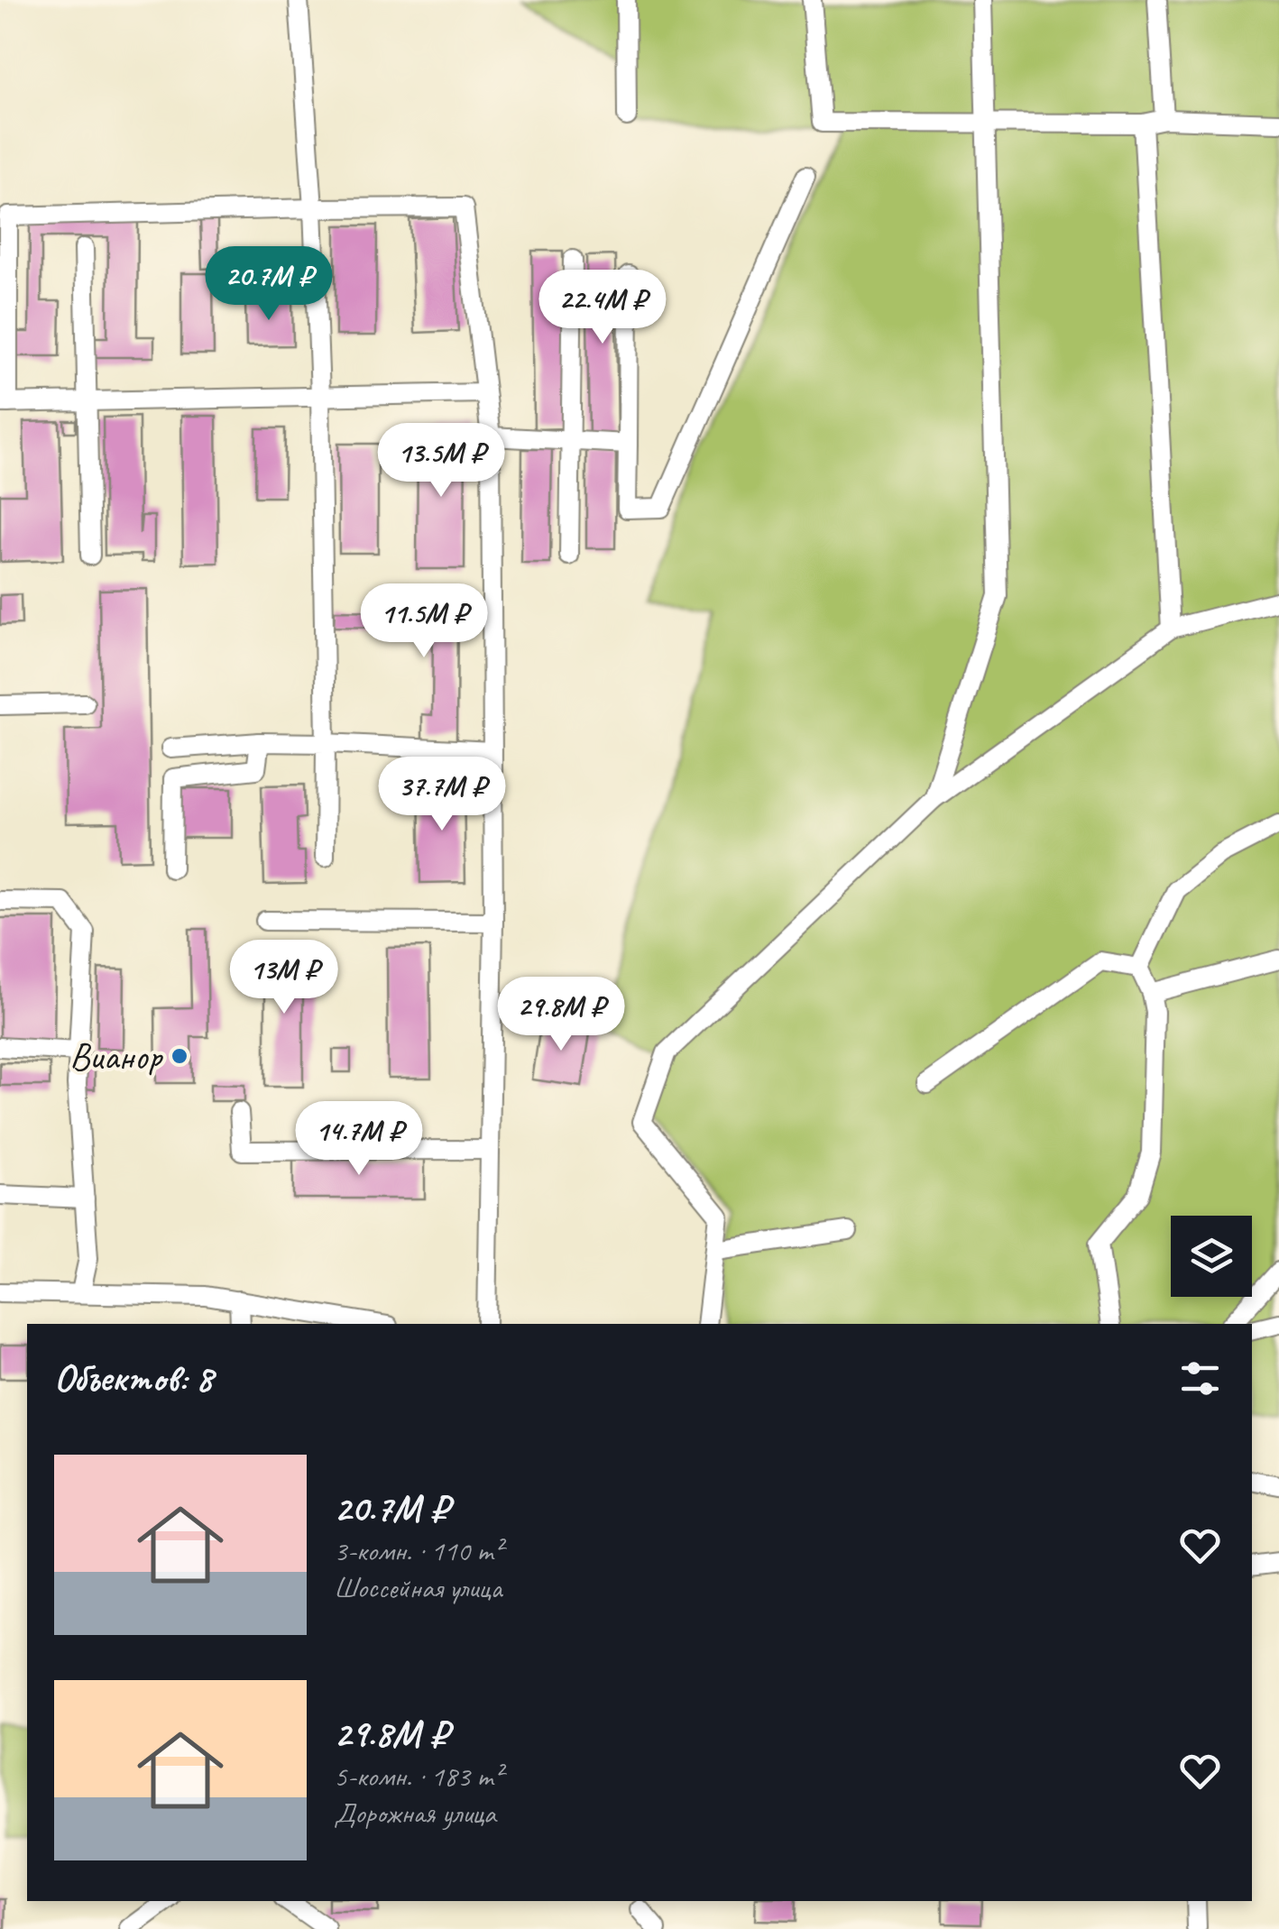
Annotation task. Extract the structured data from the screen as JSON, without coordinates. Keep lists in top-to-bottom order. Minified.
{"places":["Вианор"],"page":{"price":["20.7M ₽","22.4M ₽","13.5M ₽","11.5M ₽","37.7M ₽","13M ₽","29.8M ₽","14.7M ₽"],"heading":"Объектов: 8","list":[{"name":"20.7M ₽","note":"3-комн. · 110 m² · Шоссейная улица"},{"name":"29.8M ₽","note":"5-комн. · 183 m² · Дорожная улица"}]}}
